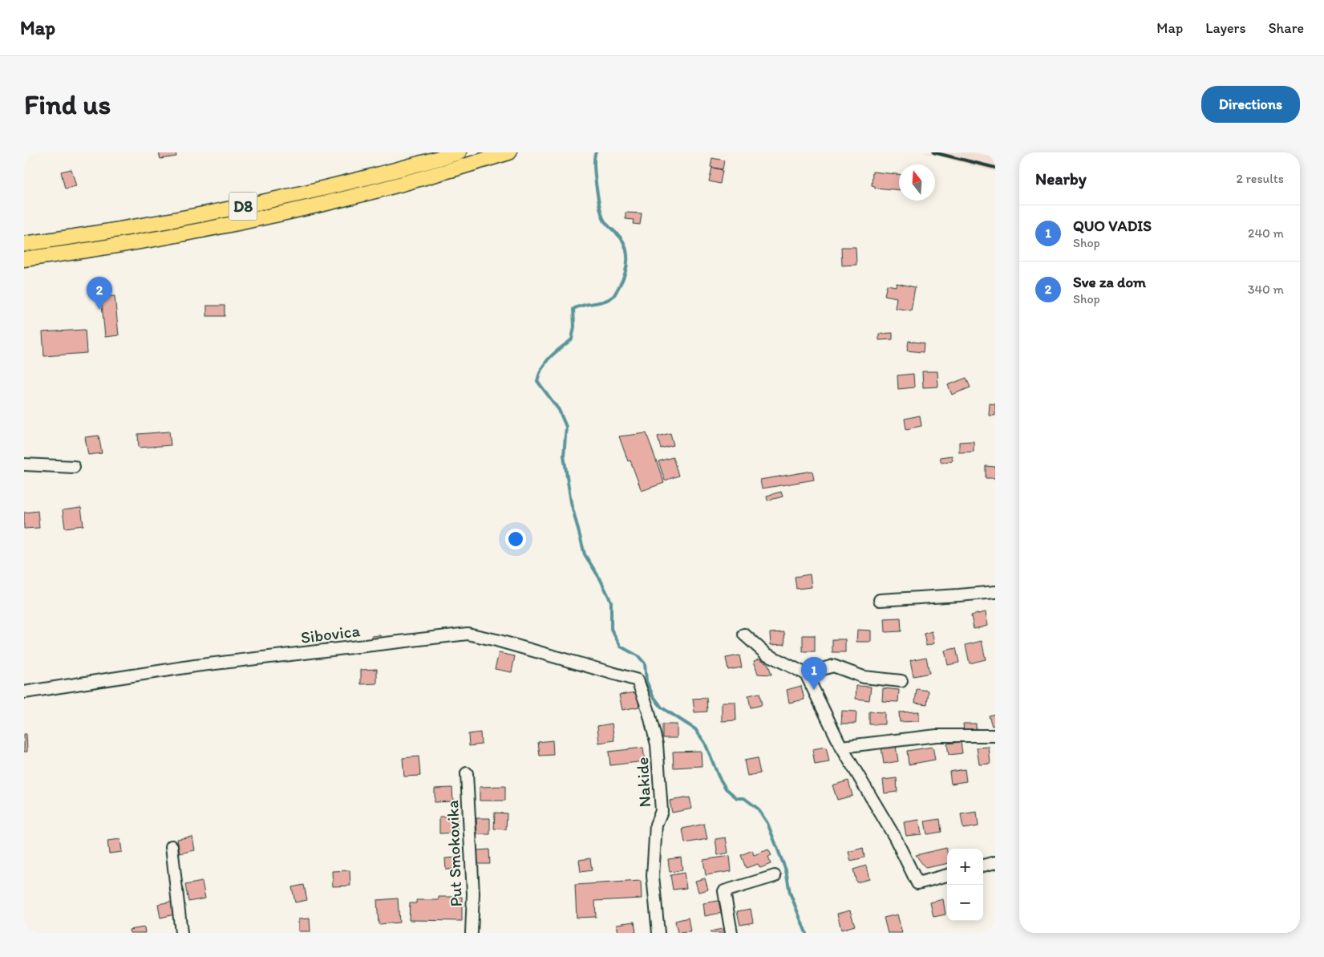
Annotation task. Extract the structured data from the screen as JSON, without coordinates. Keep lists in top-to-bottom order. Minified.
{"streets":{"main road":["D8"],"street":["Sibovica","Nakide","Put Smokovika"]},"crossings":[["Sibovica","Nakide"]],"north":"top","page":{"header":"Map","nav":["Map","Layers","Share"],"buttons":"Directions","title":"Find us","heading":["Nearby","2 results"],"list":[{"mark":"1","name":"QUO VADIS","note":"Shop","value":"240 m"},{"mark":"2","name":"Sve za dom","note":"Shop","value":"340 m"}],"pins":["2","1"],"map_buttons":["+","−"]}}
